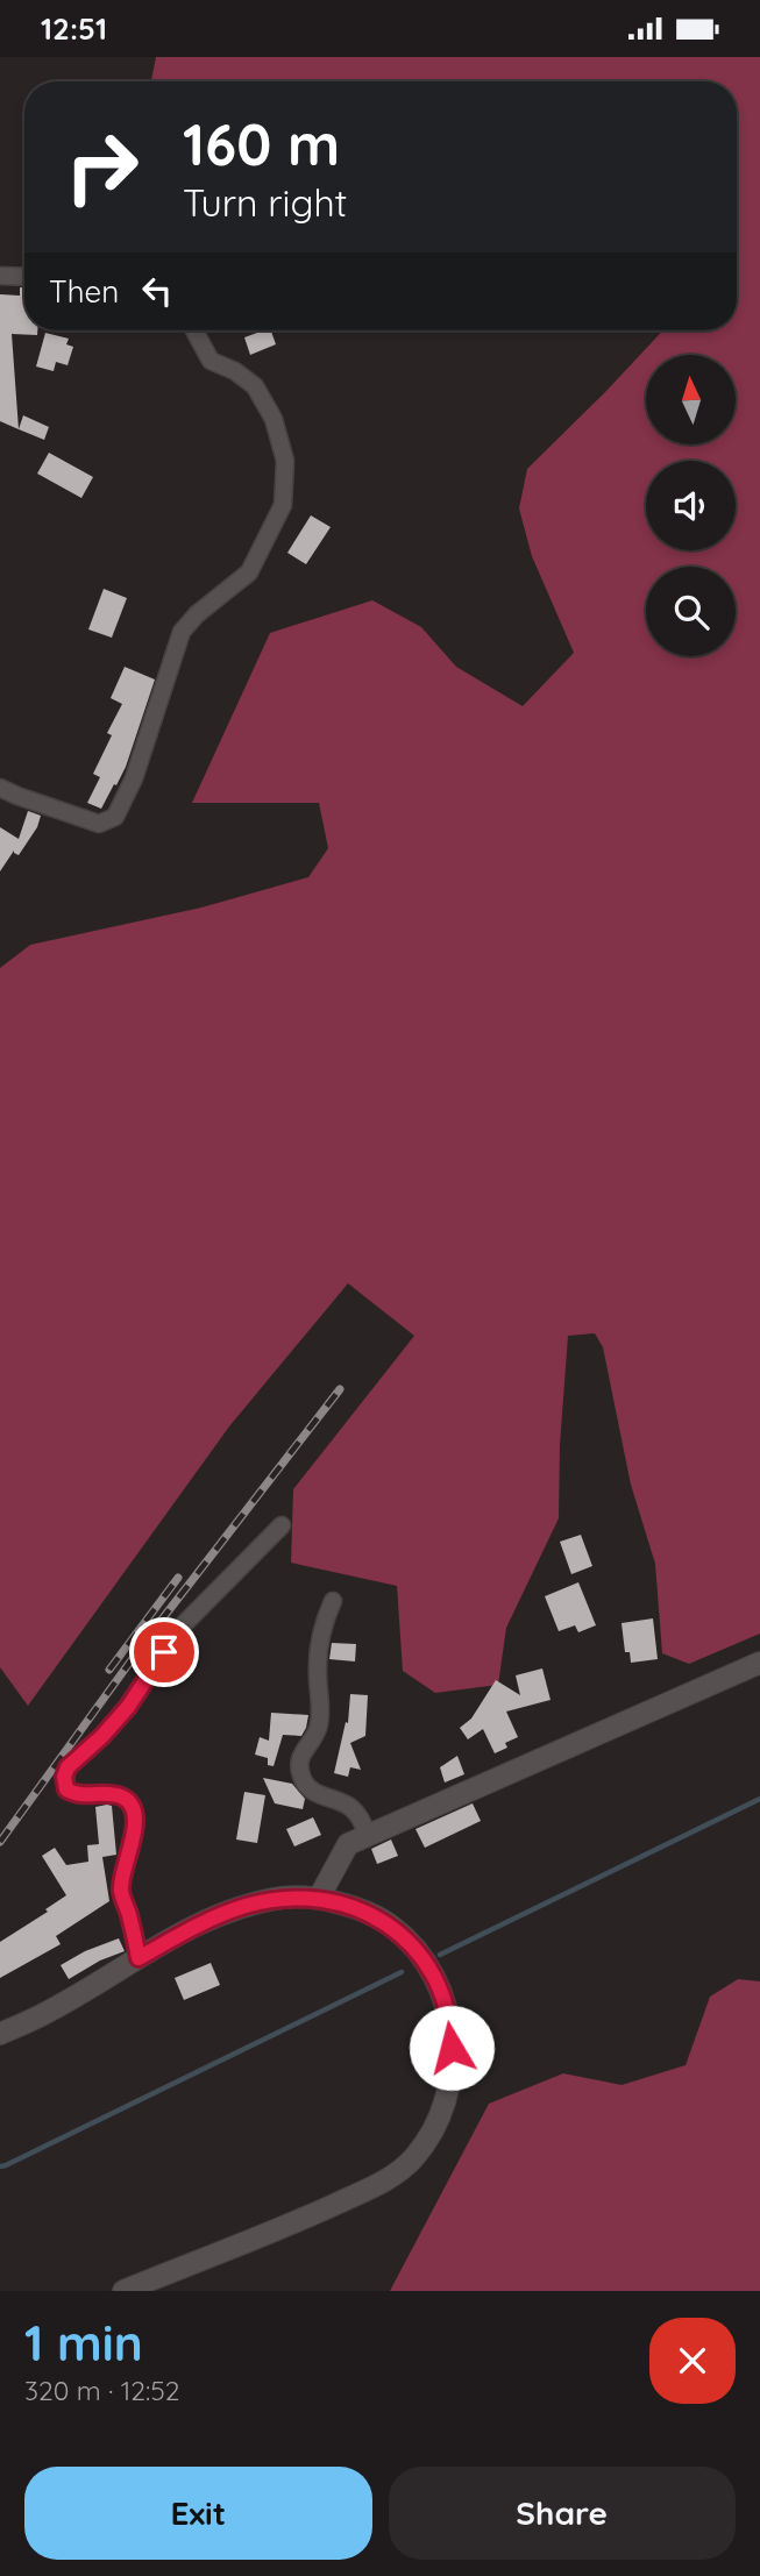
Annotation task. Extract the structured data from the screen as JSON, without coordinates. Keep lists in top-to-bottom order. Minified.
{"north":"top","page":{"status":"12:51","turn":["160 m","Turn right"],"then":"Then","heading":["1 min","320 m · 12:52"],"buttons":["Exit","Share"]}}
